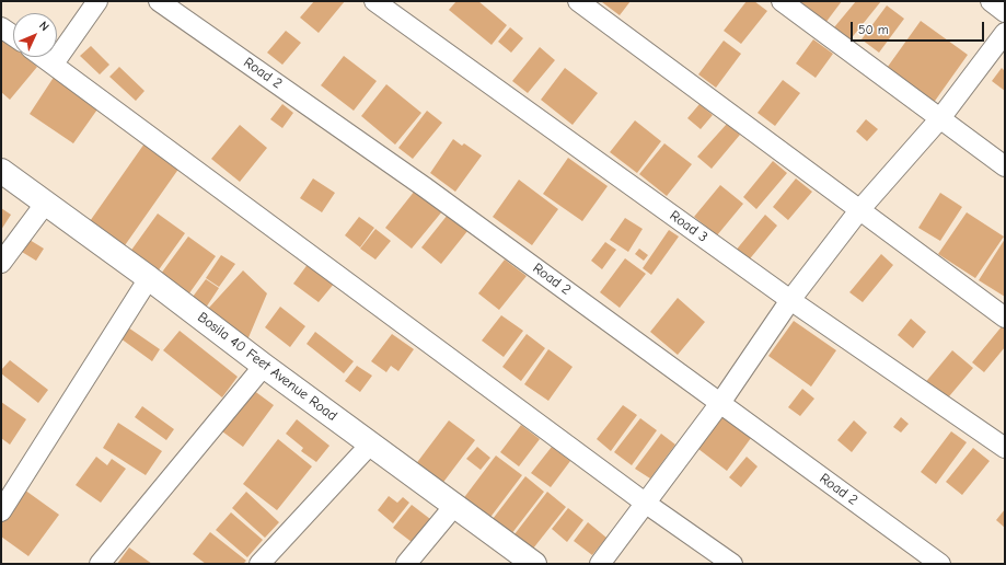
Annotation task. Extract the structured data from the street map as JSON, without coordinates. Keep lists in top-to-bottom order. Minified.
{"streets":{"street":["Road 2","Road 3","Bosila 40 Feet Avenue Road"]},"scale_bar":"50 m","north":"top right"}
